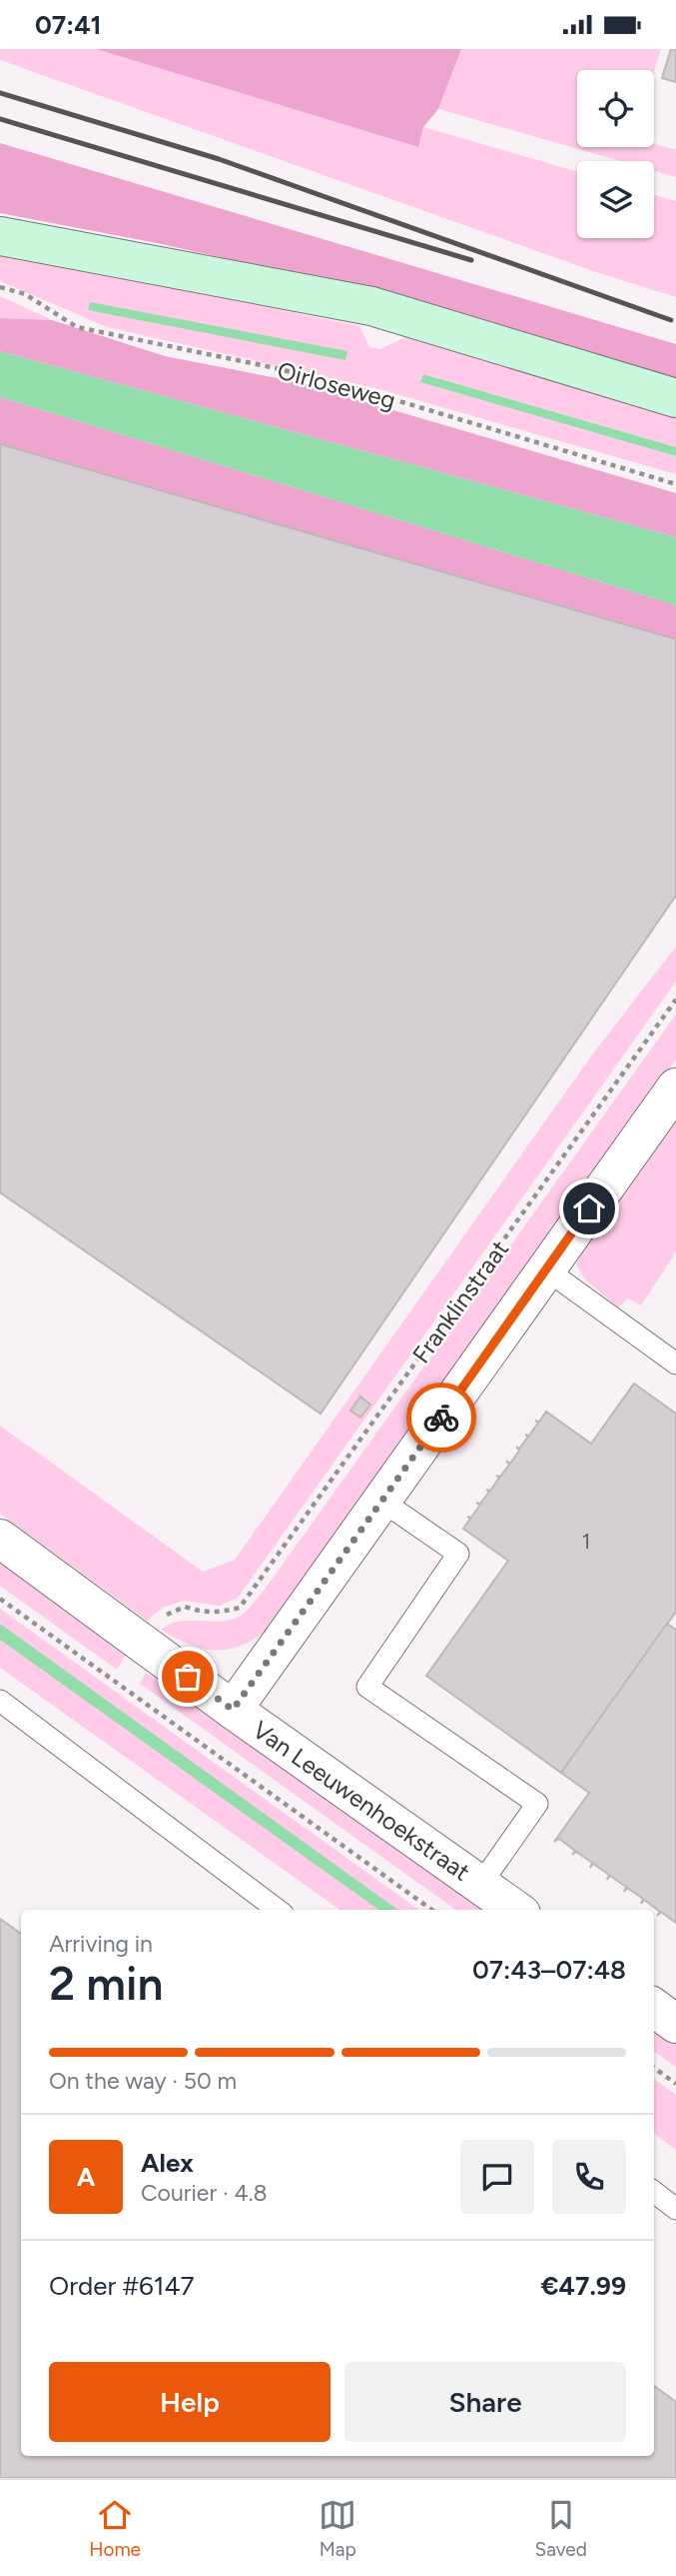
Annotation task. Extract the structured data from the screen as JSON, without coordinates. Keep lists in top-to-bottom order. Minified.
{"streets":{"street":["Franklinstraat","Van Leeuwenhoekstraat"],"path":["Oirloseweg"]},"crossings":[["Franklinstraat","Van Leeuwenhoekstraat"]],"house_numbers":["1"],"page":{"status":"07:41","heading":["2 min","Arriving in","07:43–07:48"],"panel":["Alex","Courier · 4.8","Order #6147","€47.99"],"bar":"On the way · 50 m","round":"A","buttons":["Help","Share"],"tabs":["Home","Map","Saved"]}}
